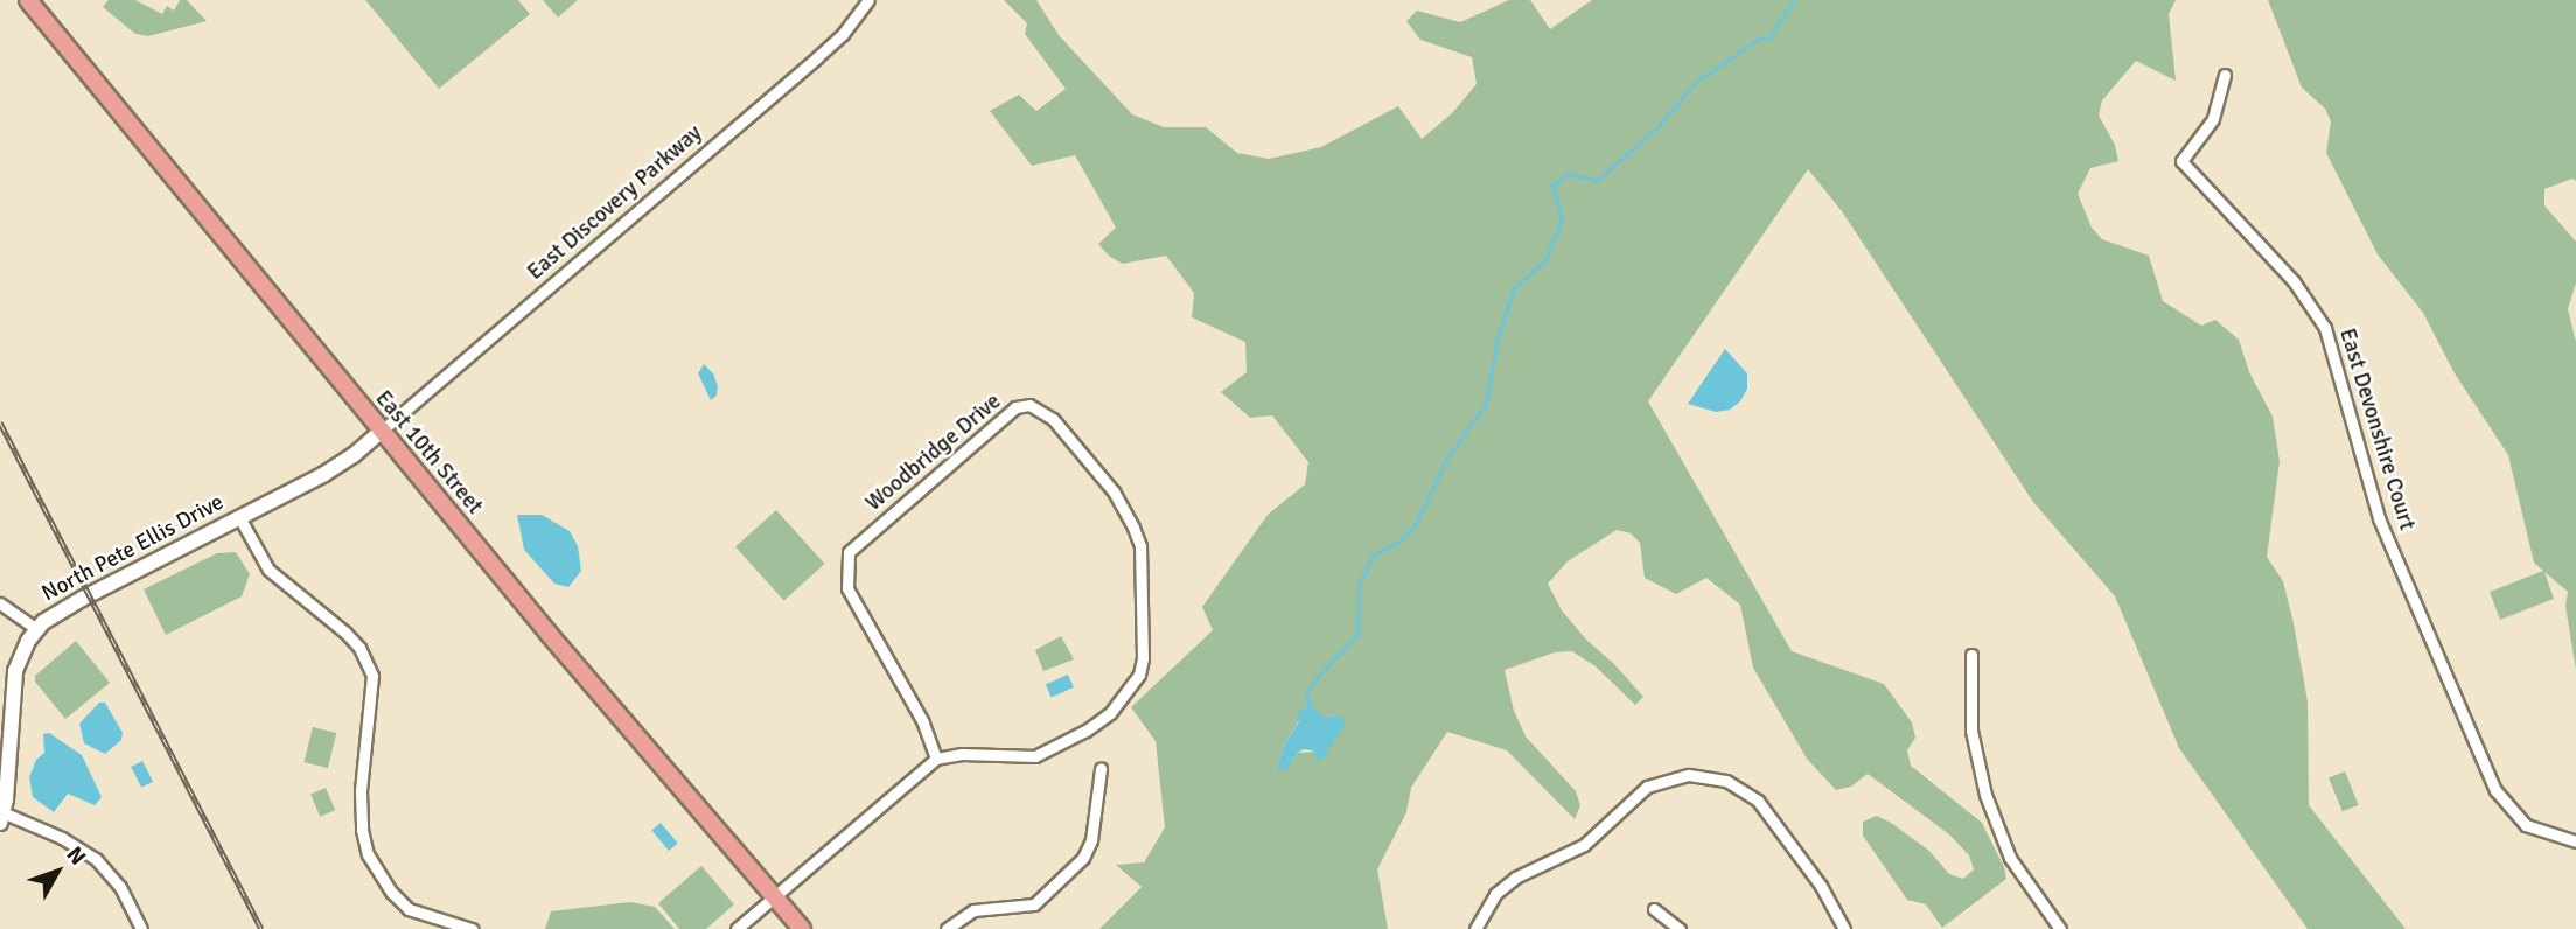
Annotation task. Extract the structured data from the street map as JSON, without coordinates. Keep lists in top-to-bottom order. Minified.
{"streets":{"main road":["East 10th Street"],"street":["East Discovery Parkway","East Devonshire Court","Woodbridge Drive","North Pete Ellis Drive"]},"crossings":[["East Discovery Parkway","East 10th Street"],["East Discovery Parkway","North Pete Ellis Drive"],["East 10th Street","North Pete Ellis Drive"]],"north":"top right"}
